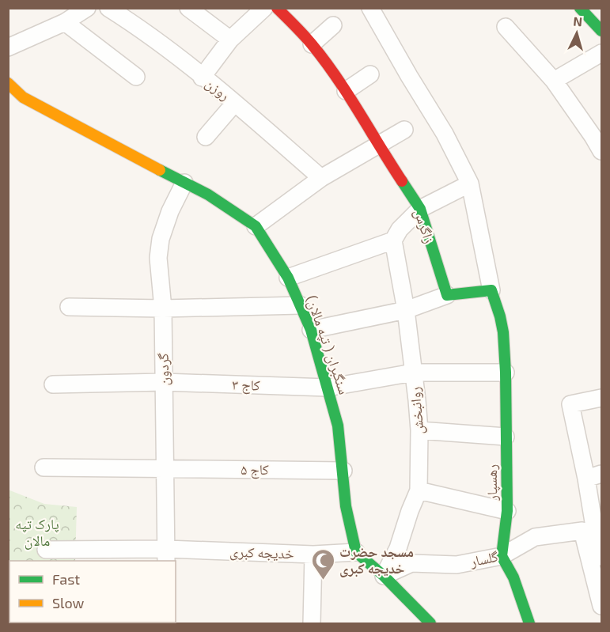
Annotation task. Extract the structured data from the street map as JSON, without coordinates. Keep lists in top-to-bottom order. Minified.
{"streets":{"main road":["زاگرس","سنگبران ( تپه مالان)","رهسپار"],"street":["روزن","گردون","کاج ۳","روانبخش","کاج ۵","خدیجه کبری","گلسار"]},"crossings":[["سنگبران ( تپه مالان)","گردون"],["سنگبران ( تپه مالان)","کاج ۳"],["سنگبران ( تپه مالان)","کاج ۵"],["سنگبران ( تپه مالان)","خدیجه کبری"],["گردون","کاج ۳"],["گردون","کاج ۵"],["گردون","خدیجه کبری"],["کاج ۳","روانبخش"],["کاج ۳","رهسپار"],["روانبخش","گلسار"],["رهسپار","گلسار"]],"parks":["پارک تپه مالان"],"places":{"mosque":["مسجد حضرت خدیجه کبری"]},"legend":["Fast","Slow"],"north":"top"}
